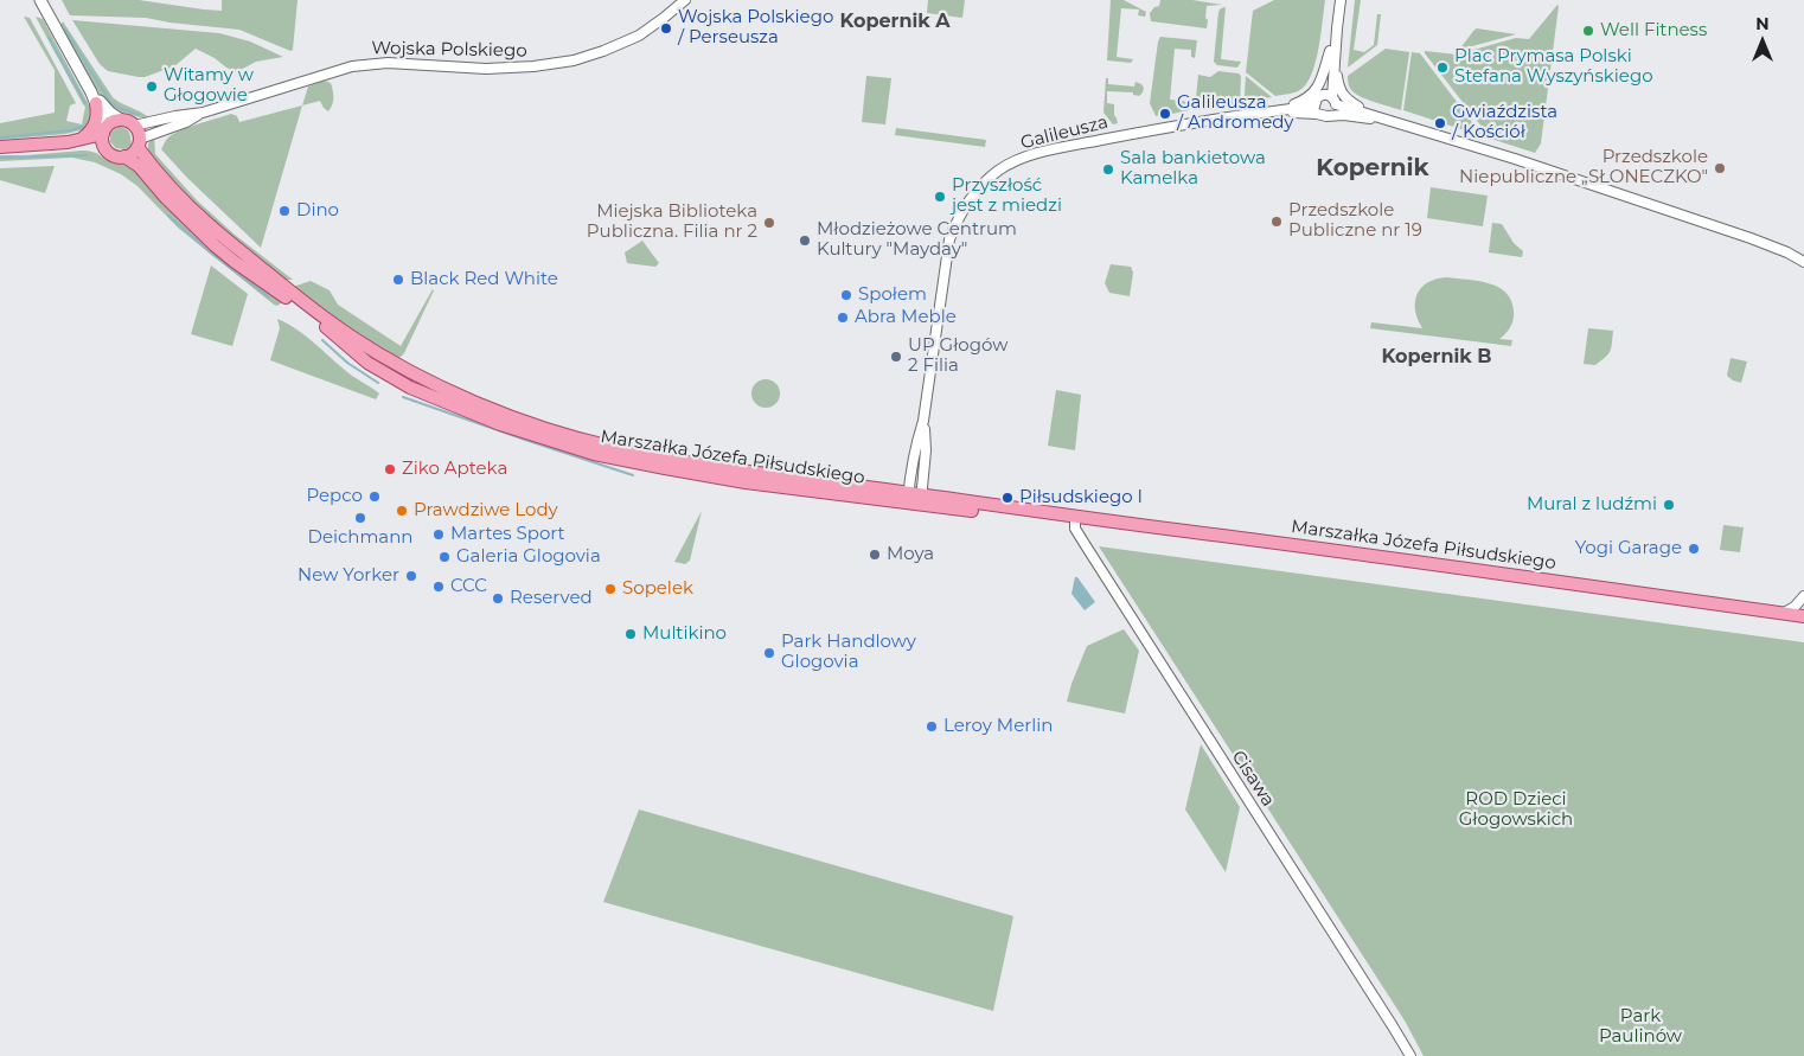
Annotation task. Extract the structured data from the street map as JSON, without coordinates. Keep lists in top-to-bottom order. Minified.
{"streets":{"main road":["Marszałka Józefa Piłsudskiego"],"street":["Wojska Polskiego","Galileusza","Cisawa"]},"crossings":[["Wojska Polskiego","Marszałka Józefa Piłsudskiego"],["Galileusza","Marszałka Józefa Piłsudskiego"],["Marszałka Józefa Piłsudskiego","Cisawa"]],"districts":["Kopernik A","Kopernik","Kopernik B"],"parks":["ROD Dzieci Głogowskich","Park Paulinów"],"places":["Wojska Polskiego / Perseusza","Well Fitness","Plac Prymasa Polski Stefana Wyszyńskiego","Witamy w Głogowie","Galileusza / Andromedy","Gwiaździsta / Kościół","Przedszkole Niepubliczne „SŁONECZKO\"","Sala bankietowa Kamelka","Przyszłość jest z miedzi","Dino","Przedszkole Publiczne nr 19","Miejska Biblioteka Publiczna. Filia nr 2","Młodzieżowe Centrum Kultury \"Mayday\"","Black Red White","Społem","Abra Meble","UP Głogów 2 Filia","Ziko Apteka","Pepco","Piłsudskiego I","Mural z ludźmi","Prawdziwe Lody","Deichmann","Martes Sport","Yogi Garage","Moya","Galeria Glogovia","New Yorker","CCC","Sopelek","Reserved","Multikino","Park Handlowy Glogovia","Leroy Merlin"],"north":"top"}
